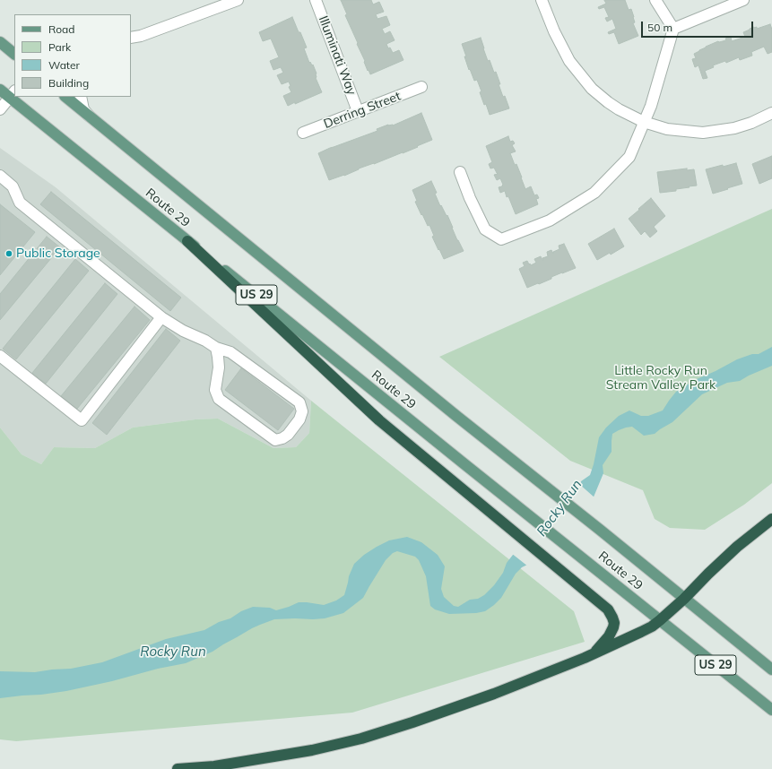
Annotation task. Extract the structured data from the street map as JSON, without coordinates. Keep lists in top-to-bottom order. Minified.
{"streets":{"main road":["Route 29","US 29"],"street":["Illuminati Way","Derring Street"]},"crossings":[["Illuminati Way","Derring Street"]],"water":["Rocky Run"],"parks":["Little Rocky Run Stream Valley Park"],"places":["Public Storage"],"legend":["Road","Park","Water","Building"],"scale_bar":"50 m"}
